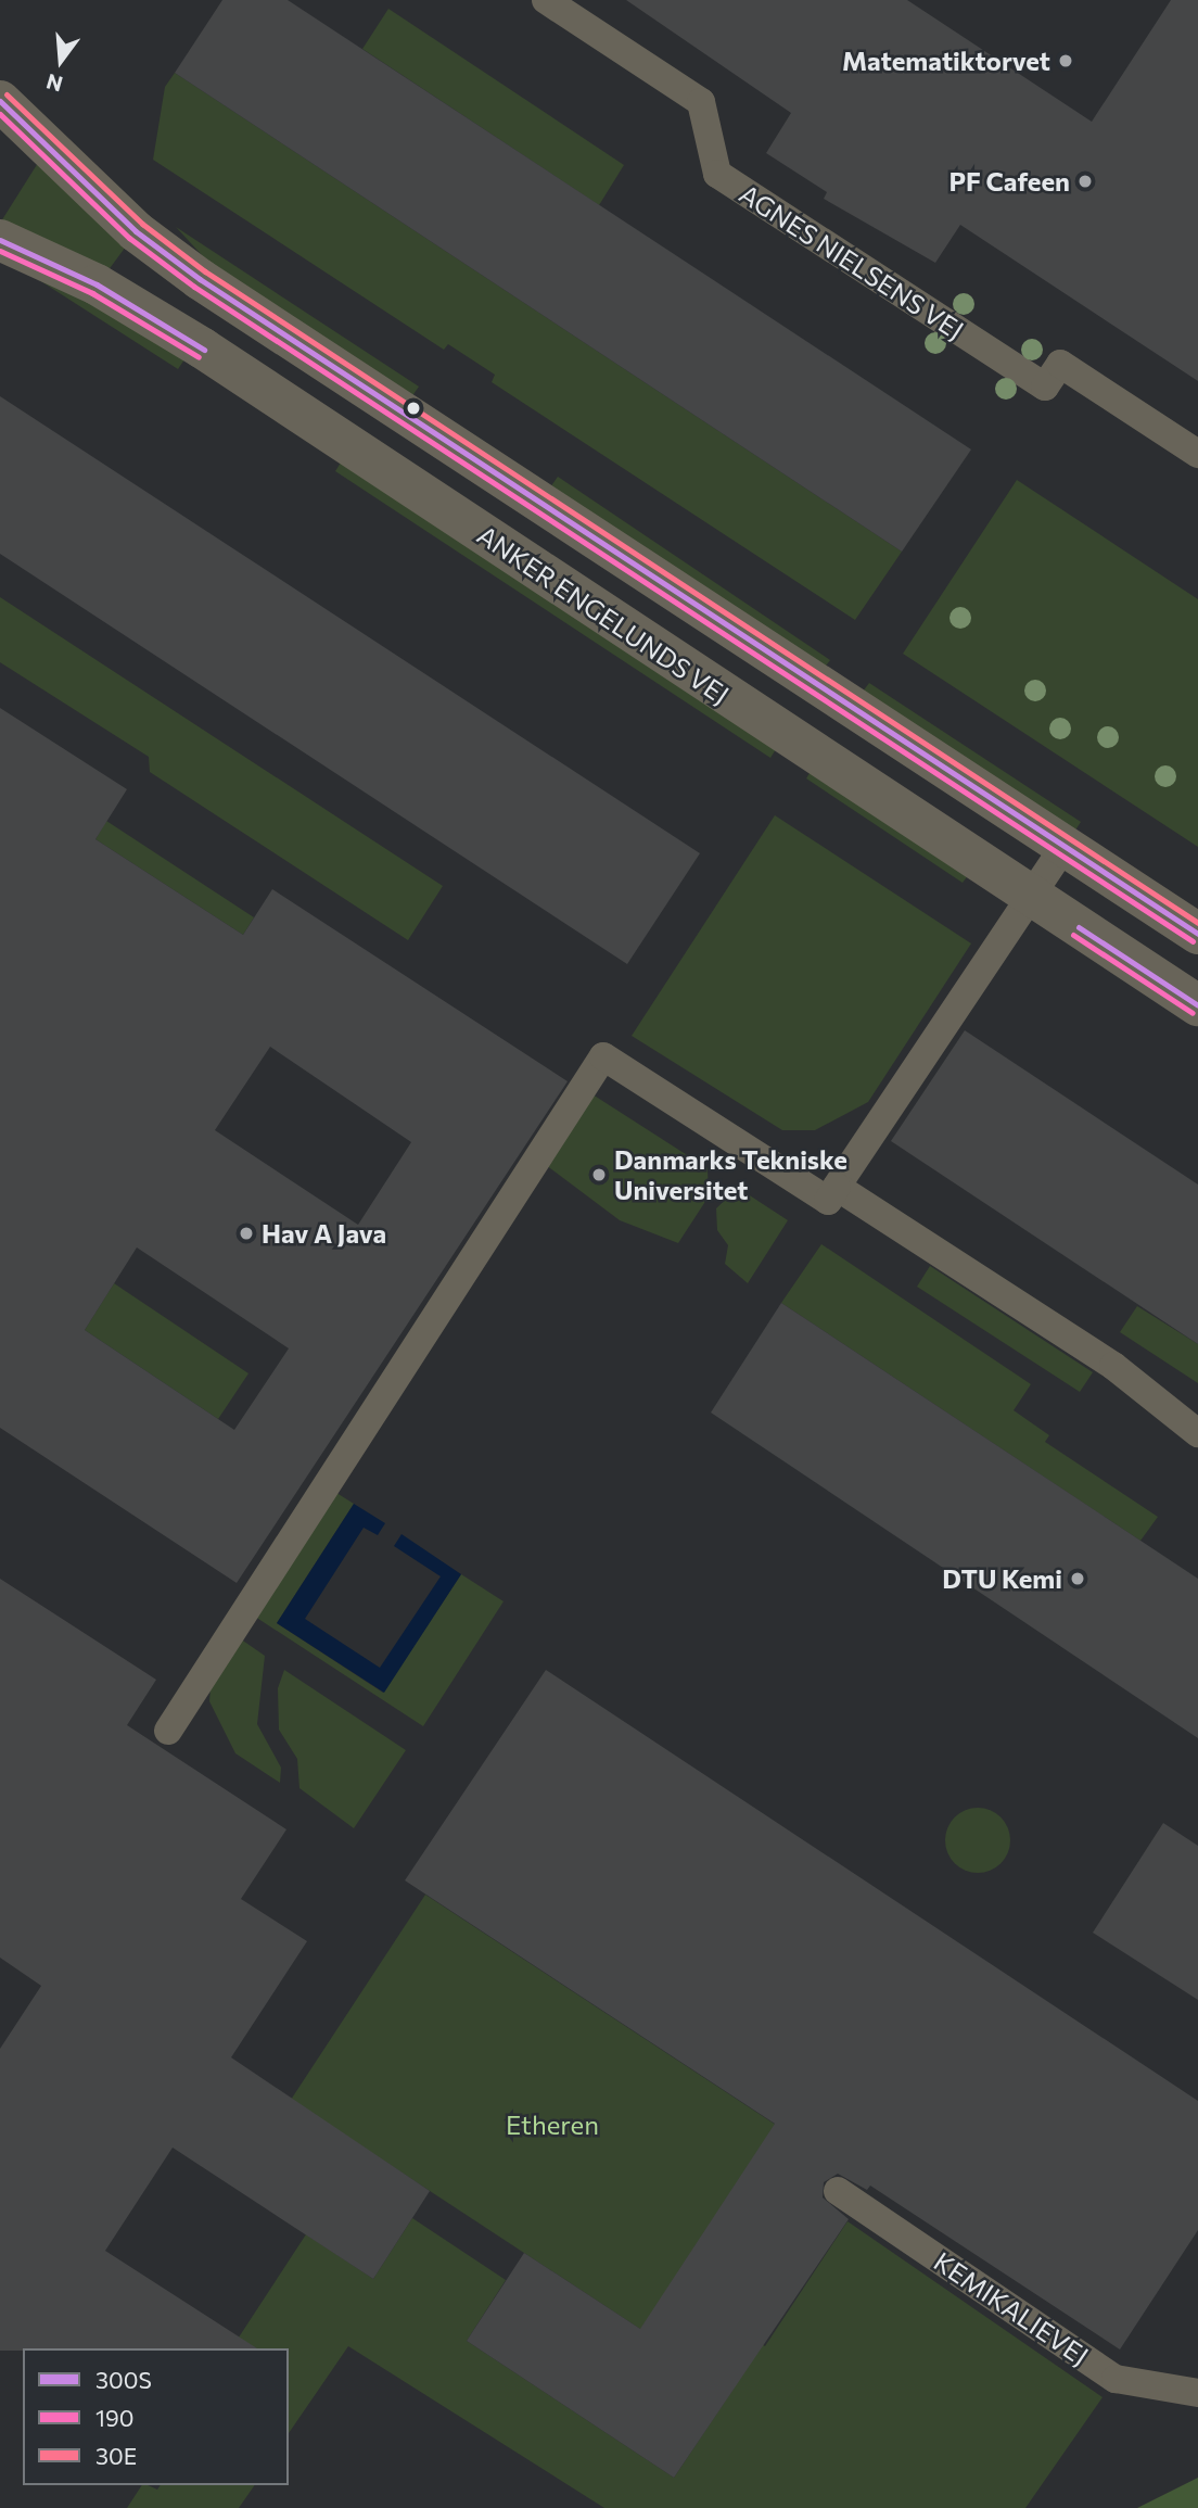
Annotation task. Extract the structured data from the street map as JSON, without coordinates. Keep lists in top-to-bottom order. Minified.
{"streets":{"street":["ANKER ENGELUNDS VEJ"],"lane":["AGNES NIELSENS VEJ","KEMIKALIEVEJ"]},"parks":["Etheren"],"places":["Matematiktorvet","PF Cafeen","Danmarks Tekniske Universitet","Hav A Java","DTU Kemi"],"lines":["transit line 30E","transit line 300S","transit line 190"],"legend":["300S","190","30E"],"north":"bottom"}
